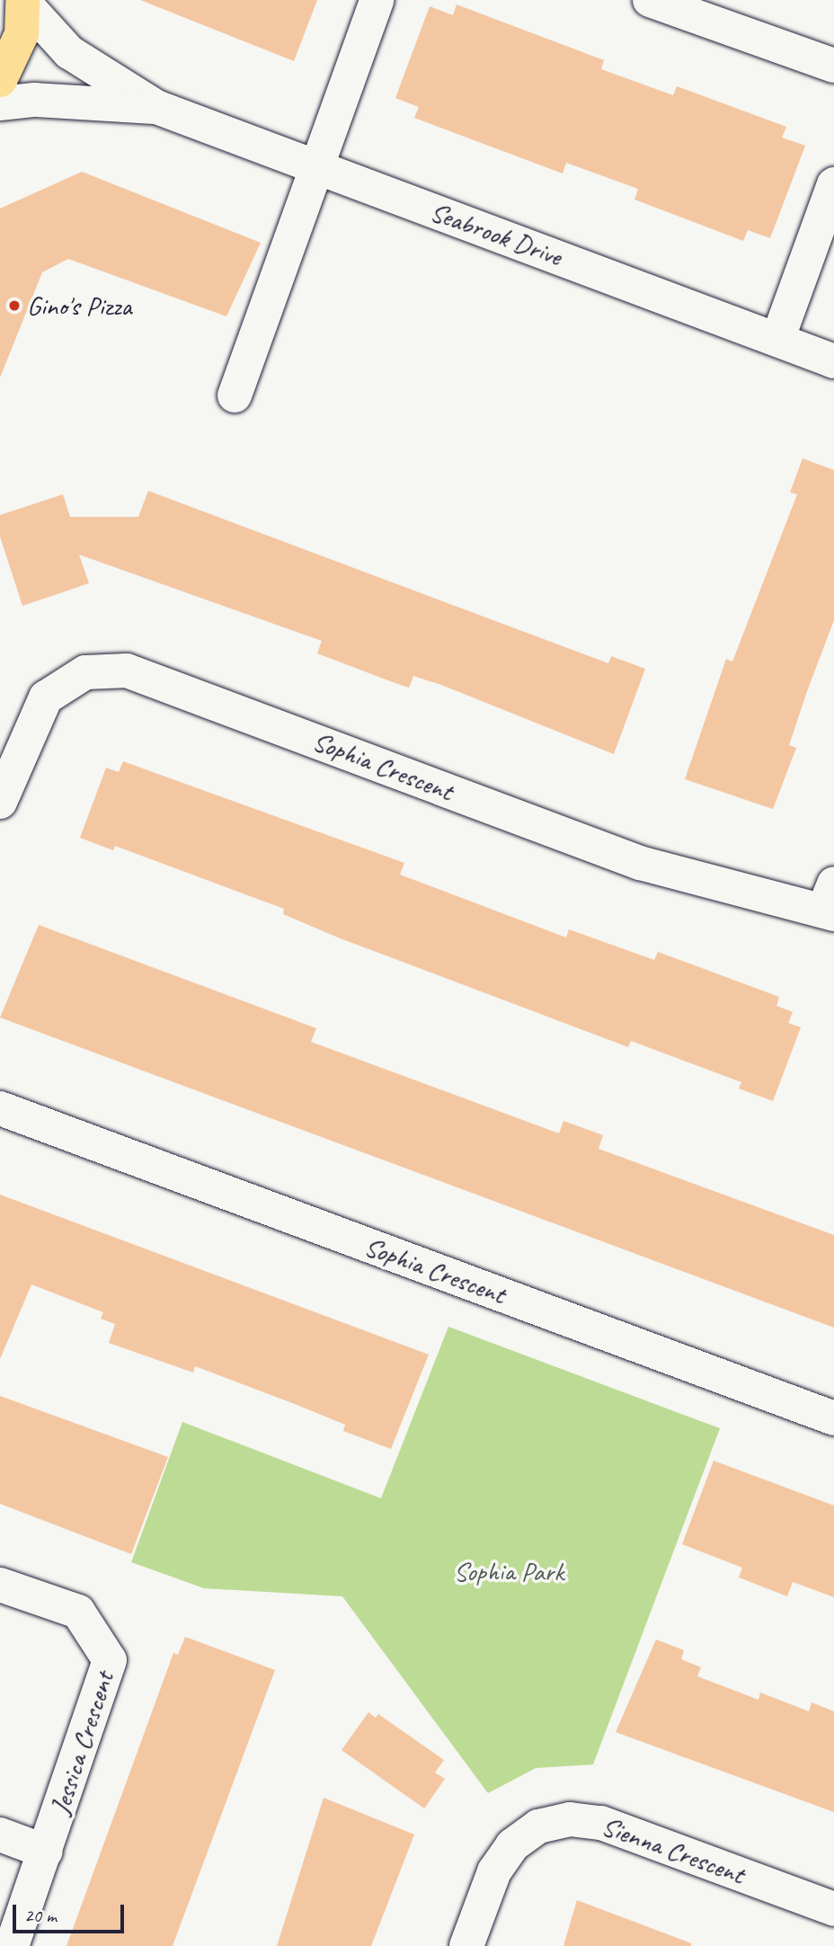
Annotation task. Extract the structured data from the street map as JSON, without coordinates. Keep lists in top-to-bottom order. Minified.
{"streets":{"street":["Seabrook Drive","Sophia Crescent","Jessica Crescent","Sienna Crescent"]},"parks":["Sophia Park"],"places":["Gino's Pizza"],"scale_bar":"20 m"}
